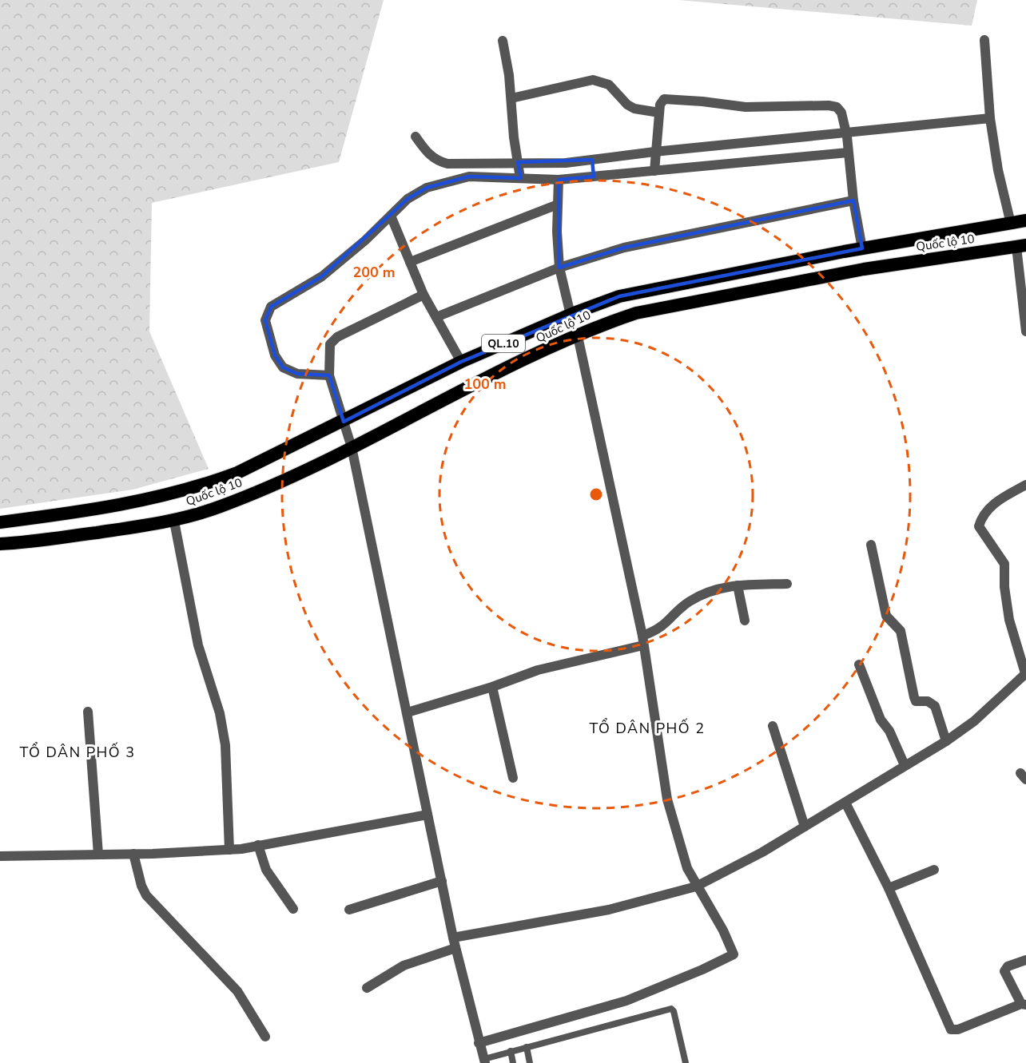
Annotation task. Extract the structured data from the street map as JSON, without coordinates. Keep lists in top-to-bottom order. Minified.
{"streets":{"highway":["Quốc lộ 10","QL.10"]},"districts":["TỔ DÂN PHỐ 2","TỔ DÂN PHỐ 3"],"rings":["200 m","100 m"]}
